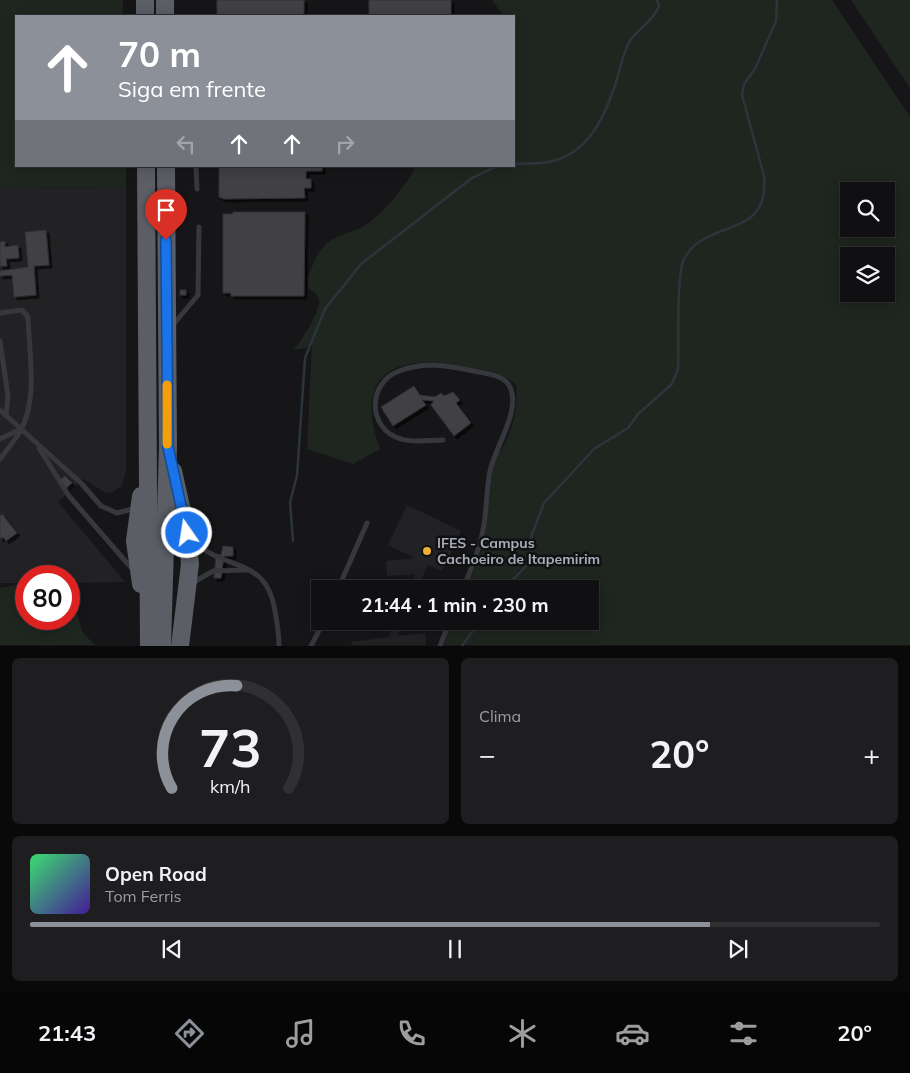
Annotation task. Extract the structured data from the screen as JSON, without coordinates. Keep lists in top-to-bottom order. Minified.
{"places":["IFES - Campus Cachoeiro de Itapemirim"],"page":{"turn":["70 m","Siga em frente"],"limit":"80","trip":"21:44 · 1 min · 230 m","tile":"Clima","heat":["−","20°","+"],"song":["Open Road","Tom Ferris"],"tabs":["21:43","20°"],"gauge":["73","km/h"]}}
